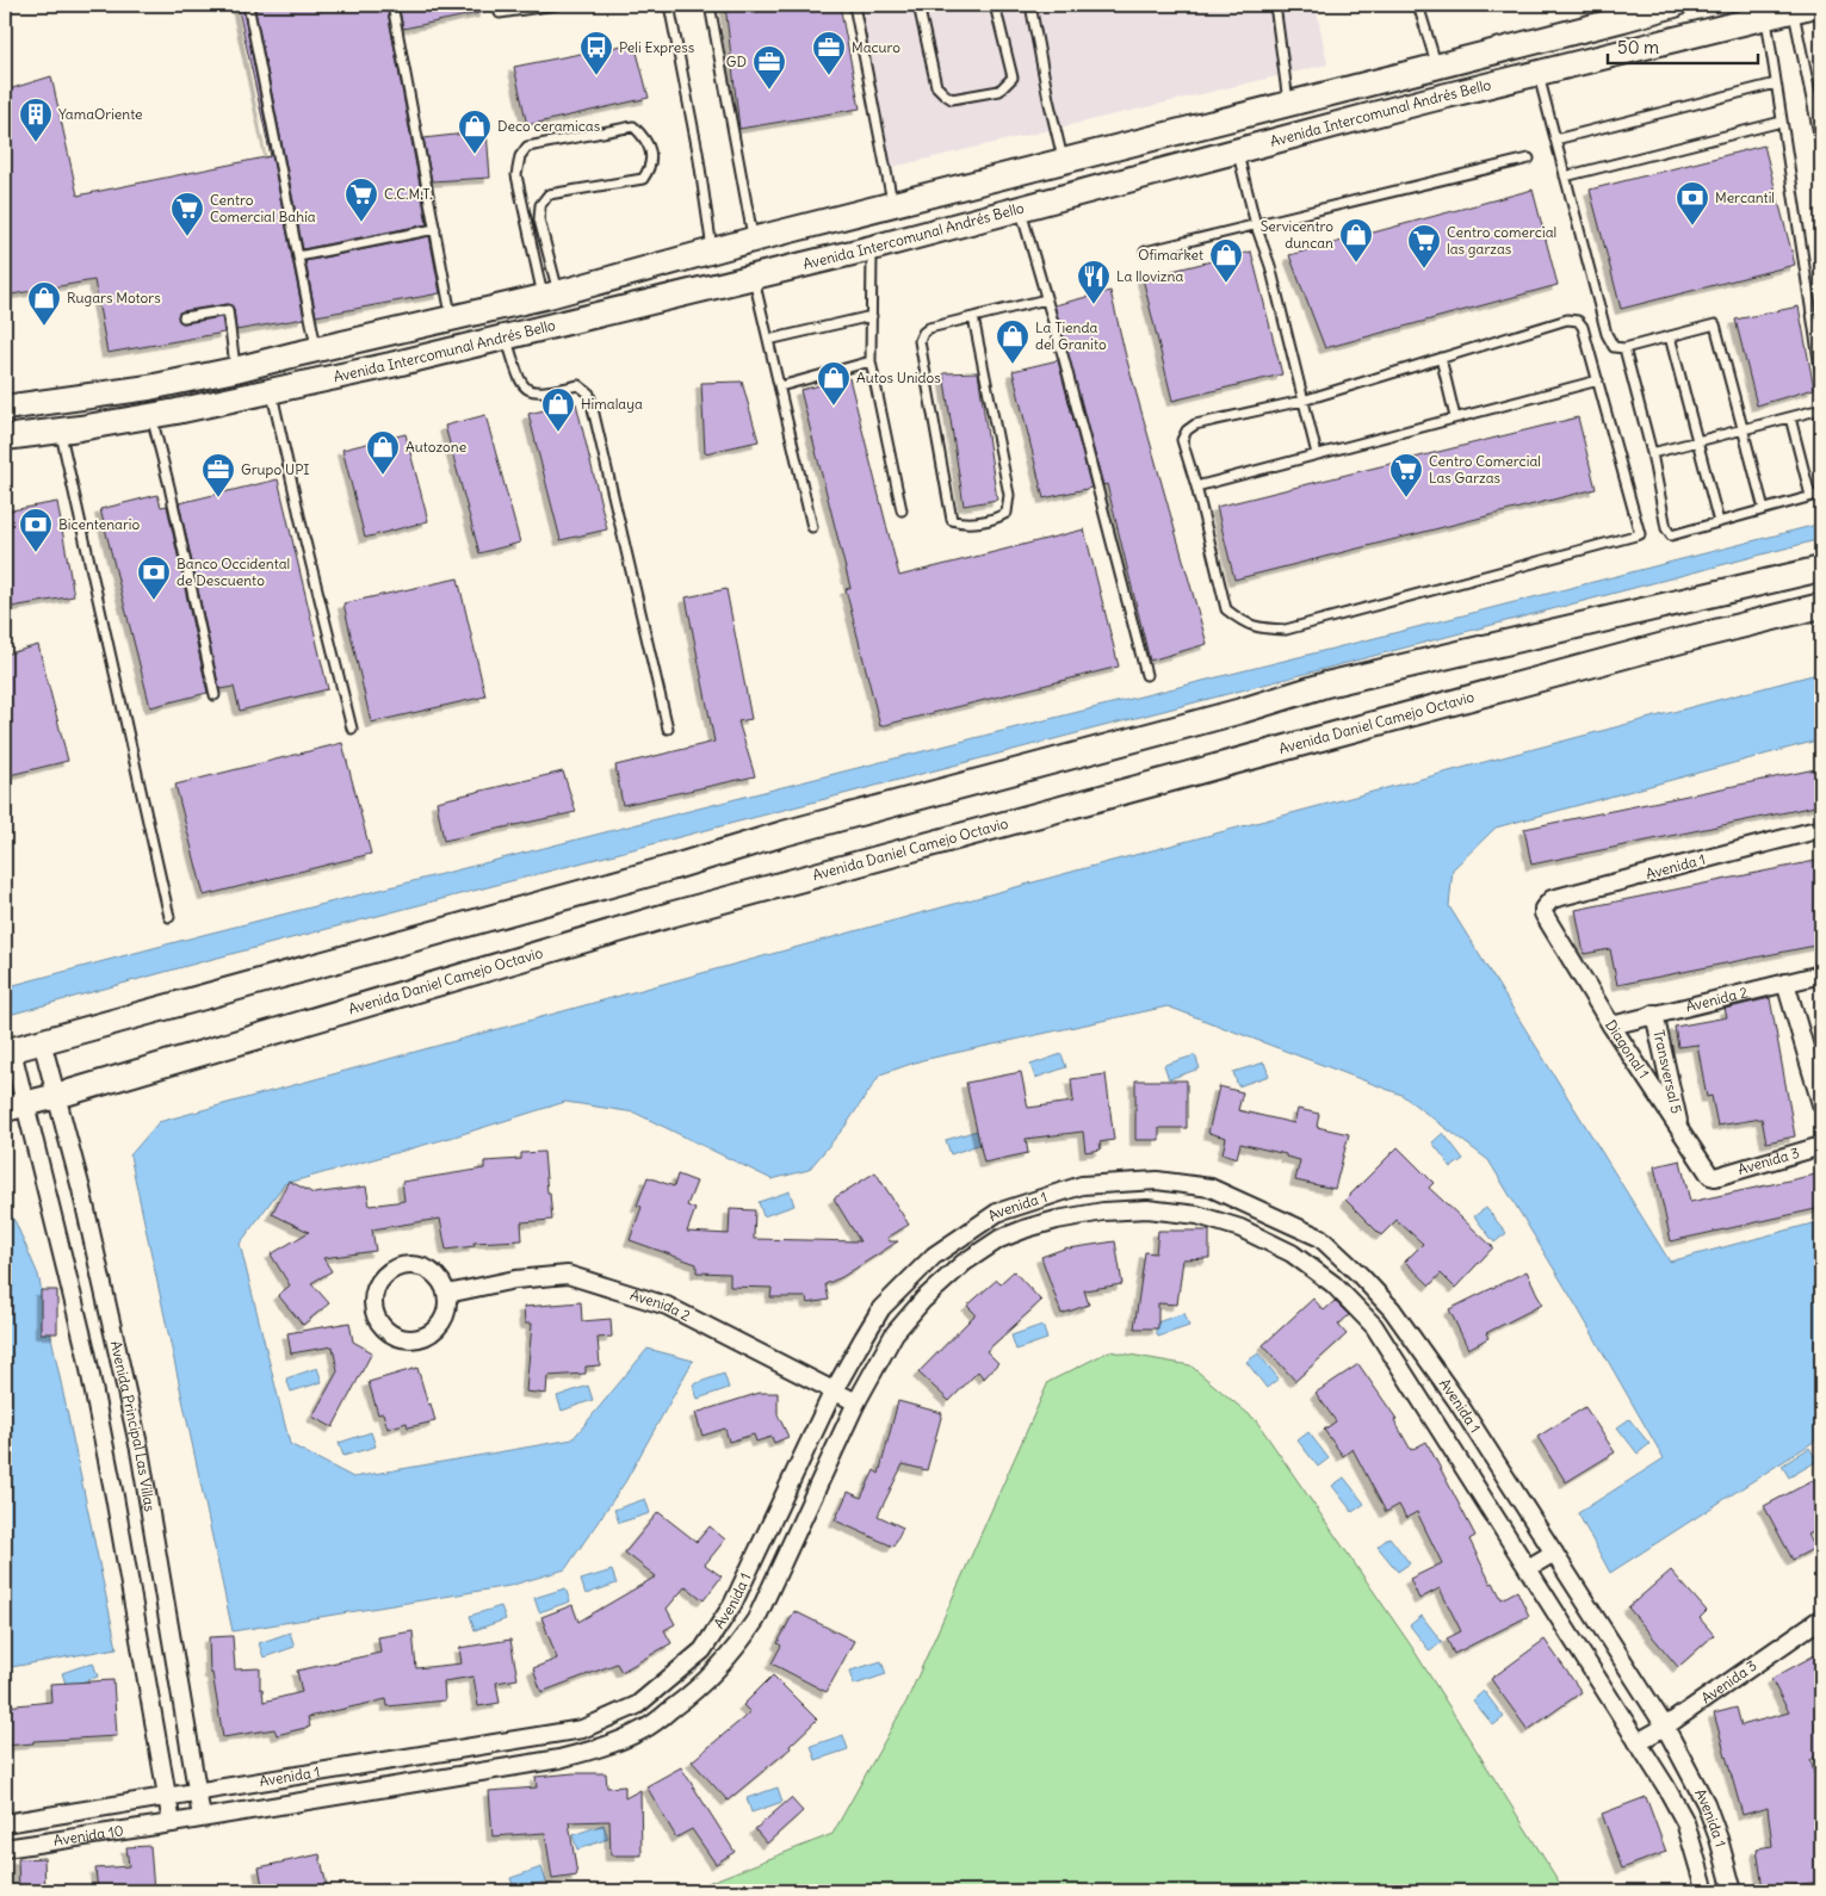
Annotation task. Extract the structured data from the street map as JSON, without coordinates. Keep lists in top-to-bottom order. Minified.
{"streets":{"main road":["Avenida Intercomunal Andrés Bello","Avenida Daniel Camejo Octavio"],"street":["Avenida 1","Avenida 2","Diagonal 1","Transversal 5","Avenida 3","Avenida Principal Las Villas","Avenida 10"]},"crossings":[["Avenida Daniel Camejo Octavio","Avenida Principal Las Villas"],["Avenida 1","Avenida 2"],["Avenida 1","Diagonal 1"],["Avenida 1","Avenida 3"],["Avenida 1","Avenida Principal Las Villas"],["Avenida 1","Avenida 10"],["Avenida 2","Diagonal 1"],["Avenida 2","Transversal 5"],["Diagonal 1","Transversal 5"],["Diagonal 1","Avenida 3"],["Avenida Principal Las Villas","Avenida 10"]],"places":{"bus stop":["Peli Express"],"office":["Macuro","GD","Grupo UPI"],"building":["YamaOriente"],"shop":["Deco ceramicas","Servicentro duncan","Ofimarket","Rugars Motors","La Tienda del Granito","Autos Unidos","Himalaya","Autozone"],"supermarket":["C.C.M.T.","Centro Comercial Bahía","Centro comercial las garzas","Centro Comercial Las Garzas"],"bank":["Mercantil","Bicentenario","Banco Occidental de Descuento"],"restaurant":["La llovizna"]},"scale_bar":"50 m"}
